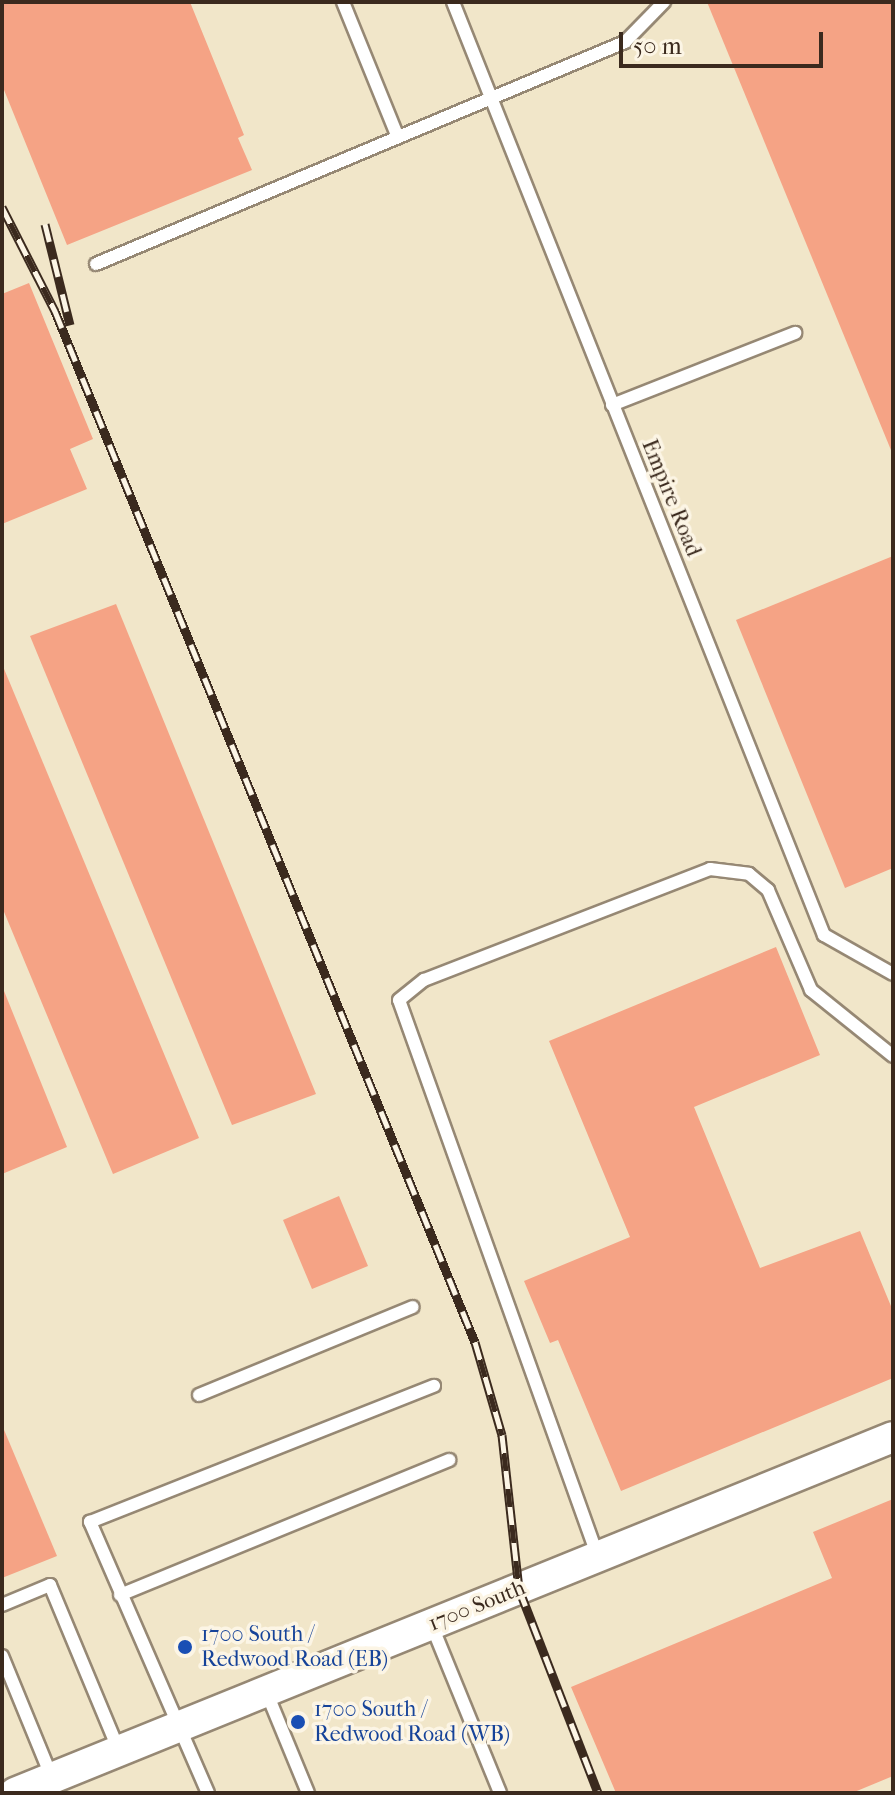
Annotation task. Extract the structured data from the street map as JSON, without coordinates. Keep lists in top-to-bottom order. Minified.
{"streets":{"street":["1700 South"],"lane":["Empire Road"]},"places":["1700 South / Redwood Road (EB)","1700 South / Redwood Road (WB)"],"scale_bar":"50 m"}
